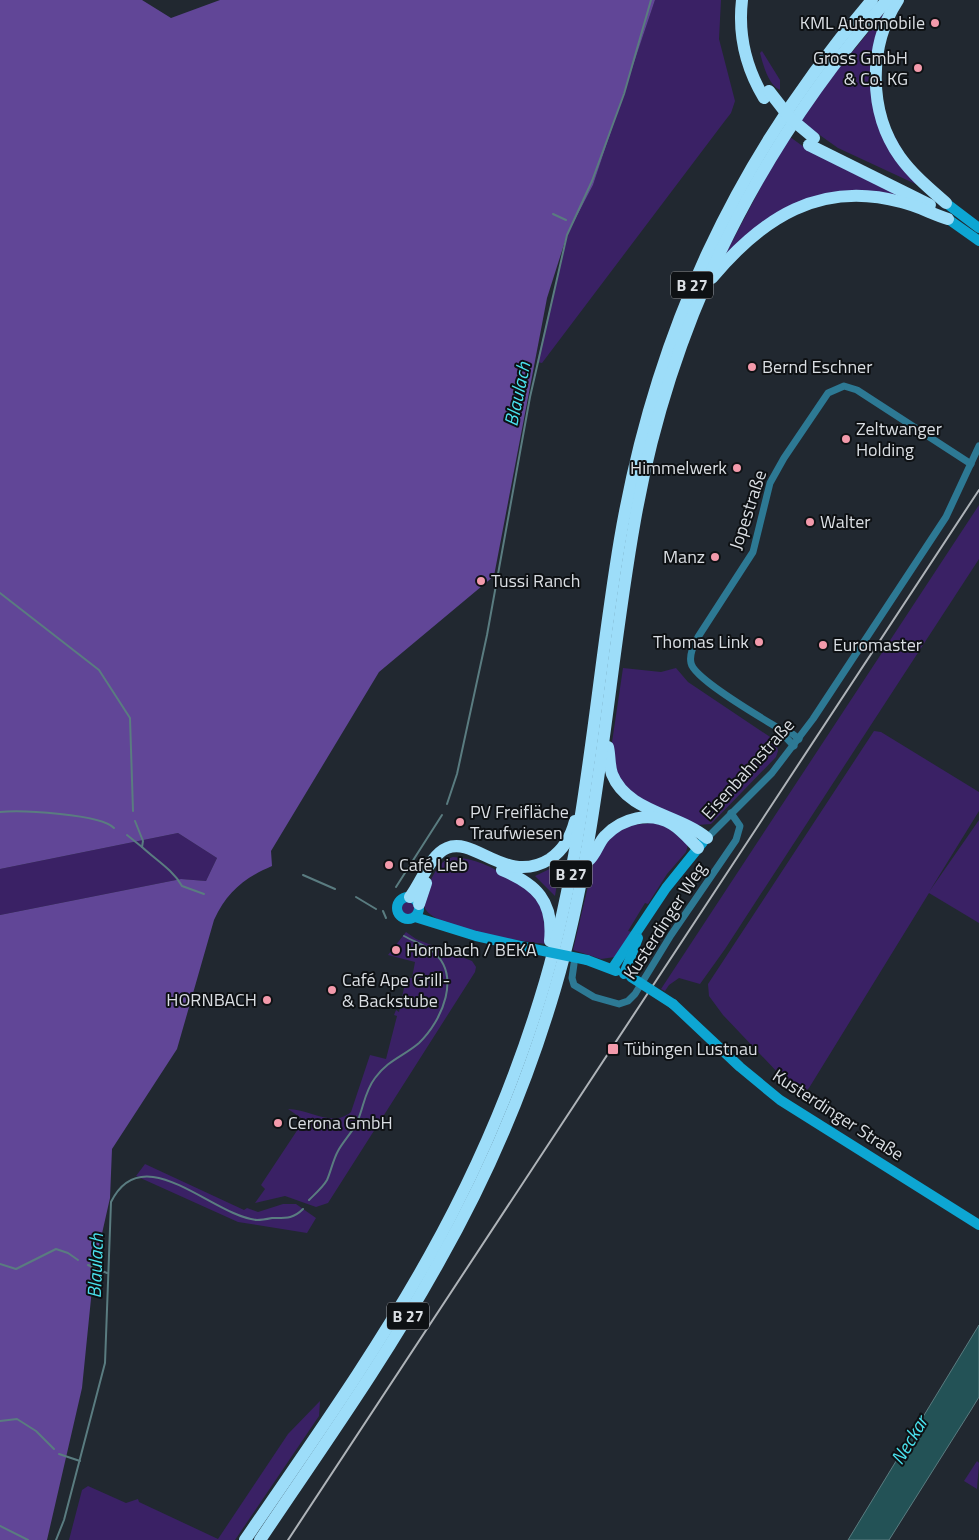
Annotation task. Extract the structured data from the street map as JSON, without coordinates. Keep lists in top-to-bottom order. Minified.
{"streets":{"highway":["B 27"],"street":["Jopestraße","Eisenbahnstraße","Kusterdinger Weg","Kusterdinger Straße"]},"crossings":[["Jopestraße","Eisenbahnstraße"],["Eisenbahnstraße","Kusterdinger Weg"],["Eisenbahnstraße","Kusterdinger Straße"]],"water":["Blaulach","Neckar"],"places":{"other":["KML Automobile","Gross GmbH & Co. KG","Bernd Eschner","Zeltwanger Holding","Himmelwerk","Walter","Manz","Tussi Ranch","Thomas Link","Euromaster","PV Freifläche Traufwiesen","Café Lieb","Hornbach / BEKA","Café Ape Grill- & Backstube","HORNBACH","Cerona GmbH"],"transit":["Tübingen Lustnau"]}}
